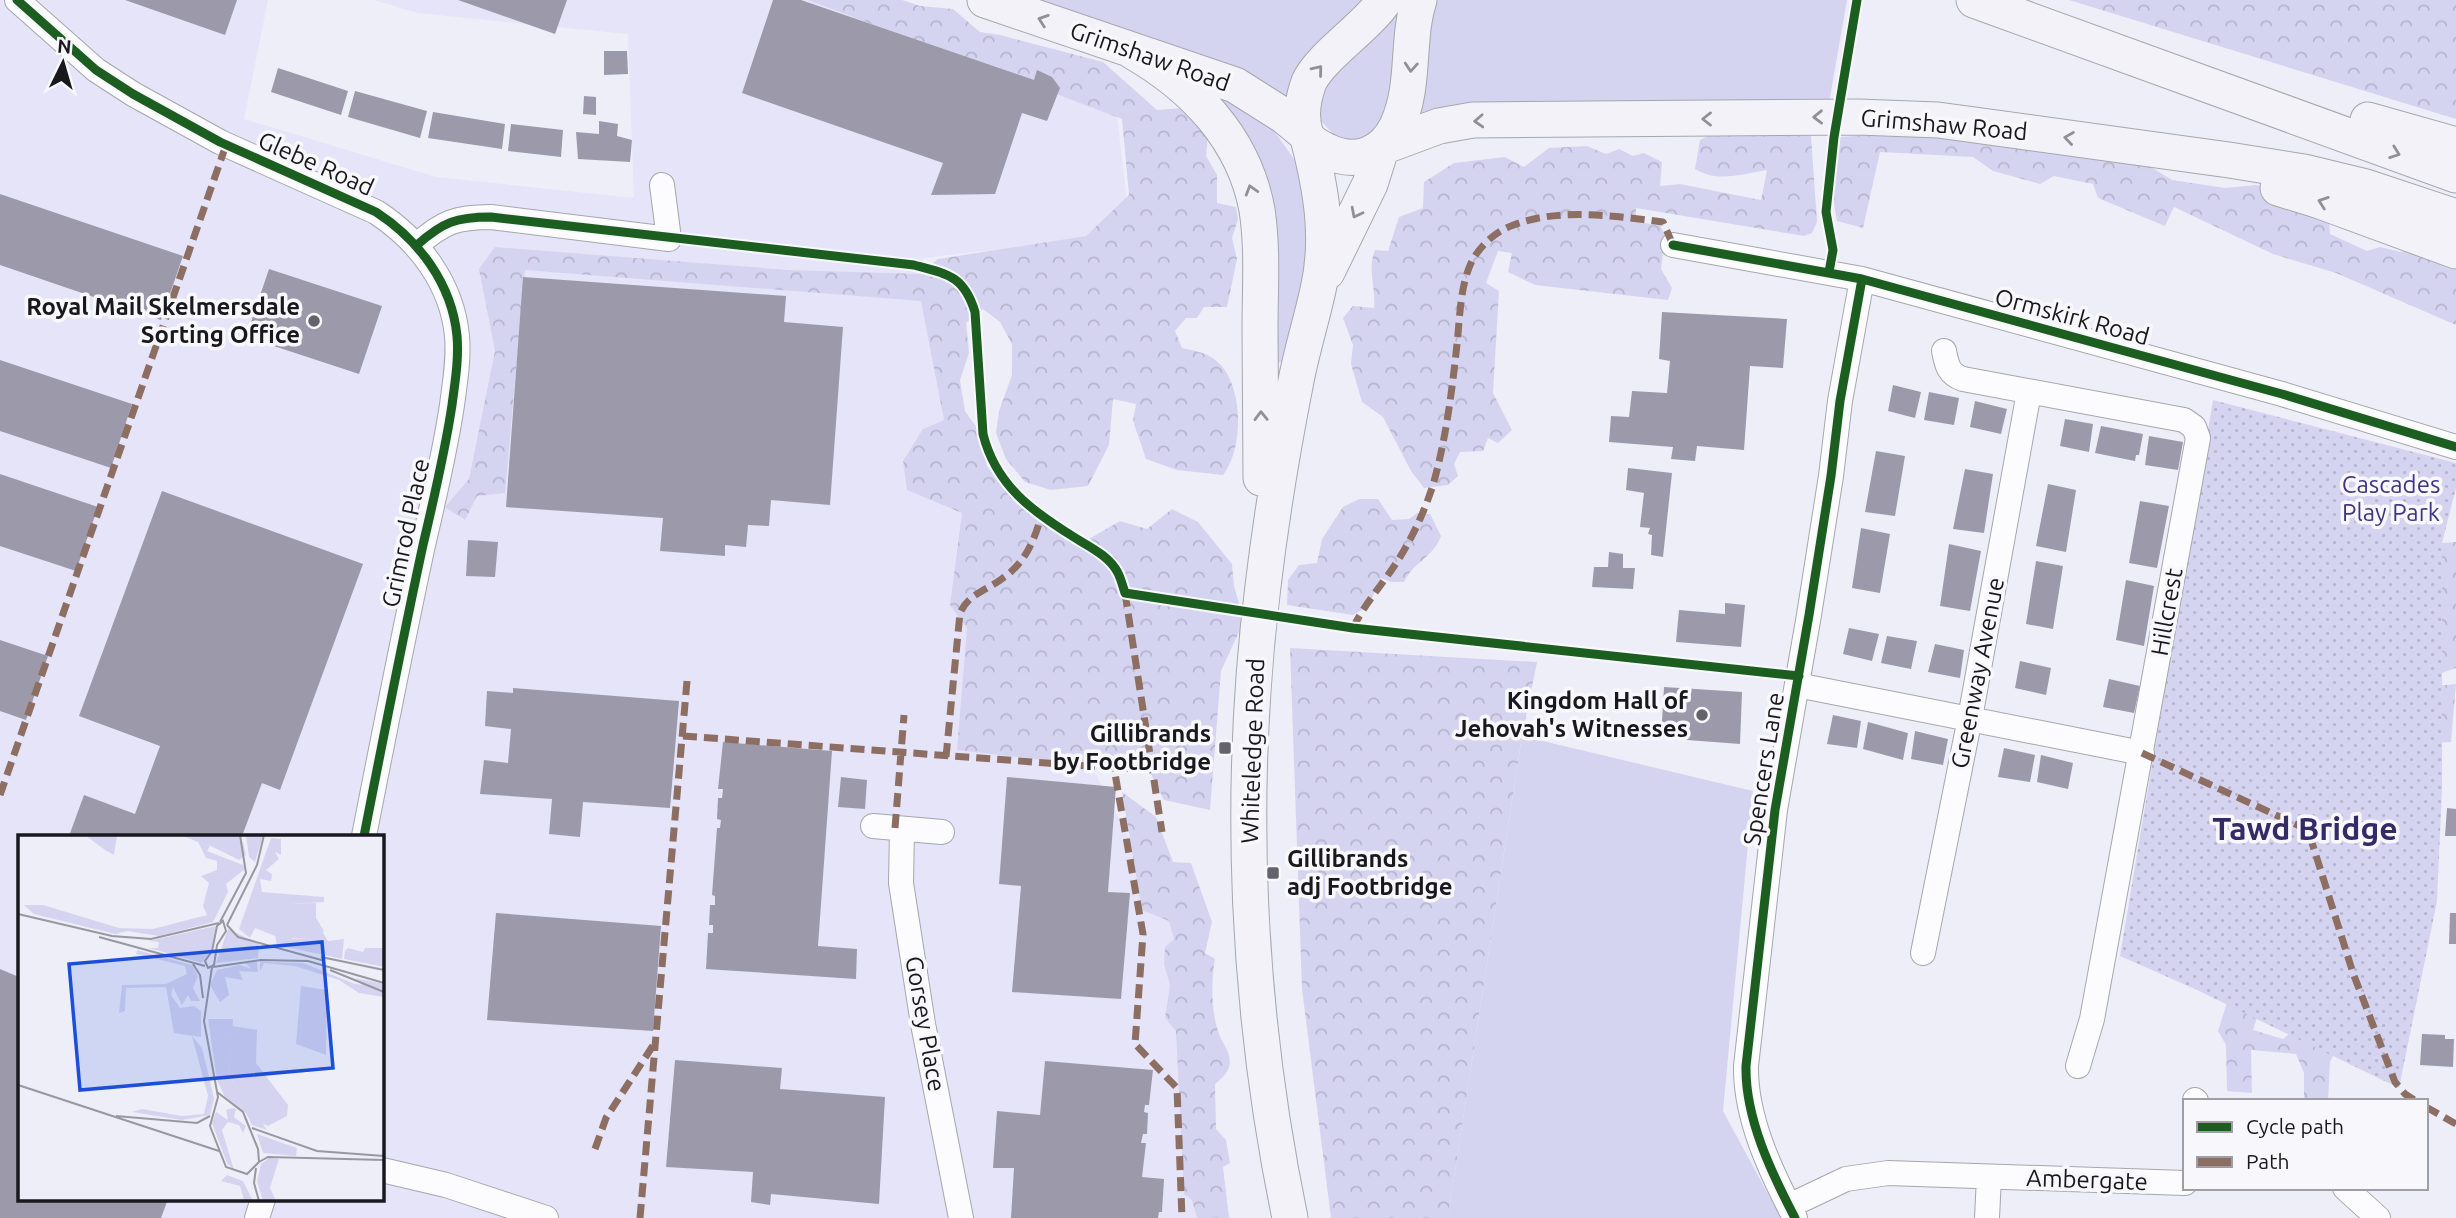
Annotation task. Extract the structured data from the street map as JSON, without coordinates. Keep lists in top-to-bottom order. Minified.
{"streets":{"main road":["Grimshaw Road","Whiteledge Road"],"street":["Glebe Road","Ormskirk Road","Grimrod Place","Hillcrest","Greenway Avenue","Spencers Lane","Gorsey Place","Ambergate"]},"crossings":[["Grimshaw Road","Whiteledge Road"],["Glebe Road","Grimrod Place"],["Ormskirk Road","Spencers Lane"],["Hillcrest","Greenway Avenue"],["Spencers Lane","Ambergate"]],"districts":["Tawd Bridge"],"parks":["Cascades Play Park"],"places":{"other":["Royal Mail Skelmersdale Sorting Office","Kingdom Hall of Jehovah's Witnesses"],"transit":["Gillibrands by Footbridge","Gillibrands adj Footbridge"]},"legend":["Cycle path","Path"],"north":"top"}
